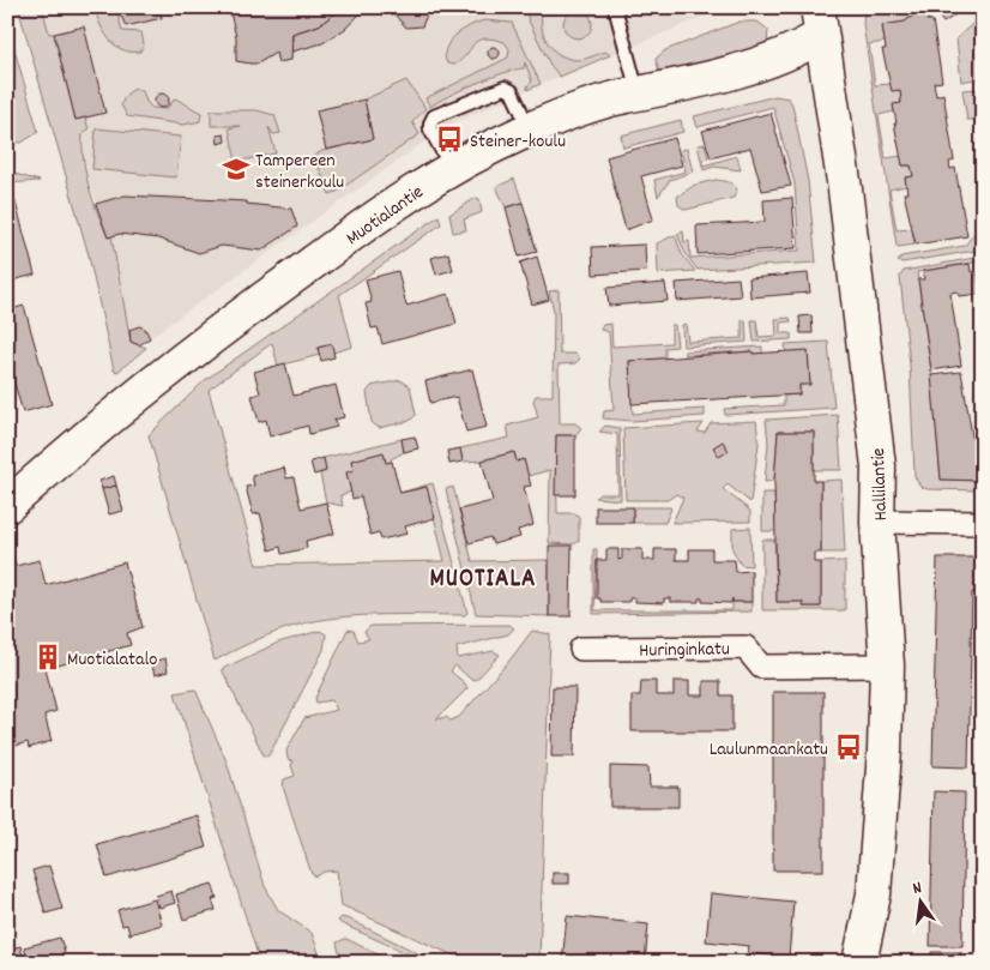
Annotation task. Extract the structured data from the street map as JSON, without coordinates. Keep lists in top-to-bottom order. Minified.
{"streets":{"street":["Muotialantie","Hallilantie","Huringinkatu"]},"crossings":[["Muotialantie","Hallilantie"],["Hallilantie","Huringinkatu"]],"districts":["MUOTIALA"],"places":{"bus stop":["Steiner-koulu","Laulunmaankatu"],"school or university":["Tampereen steinerkoulu"],"building":["Muotialatalo"]},"north":"top"}
